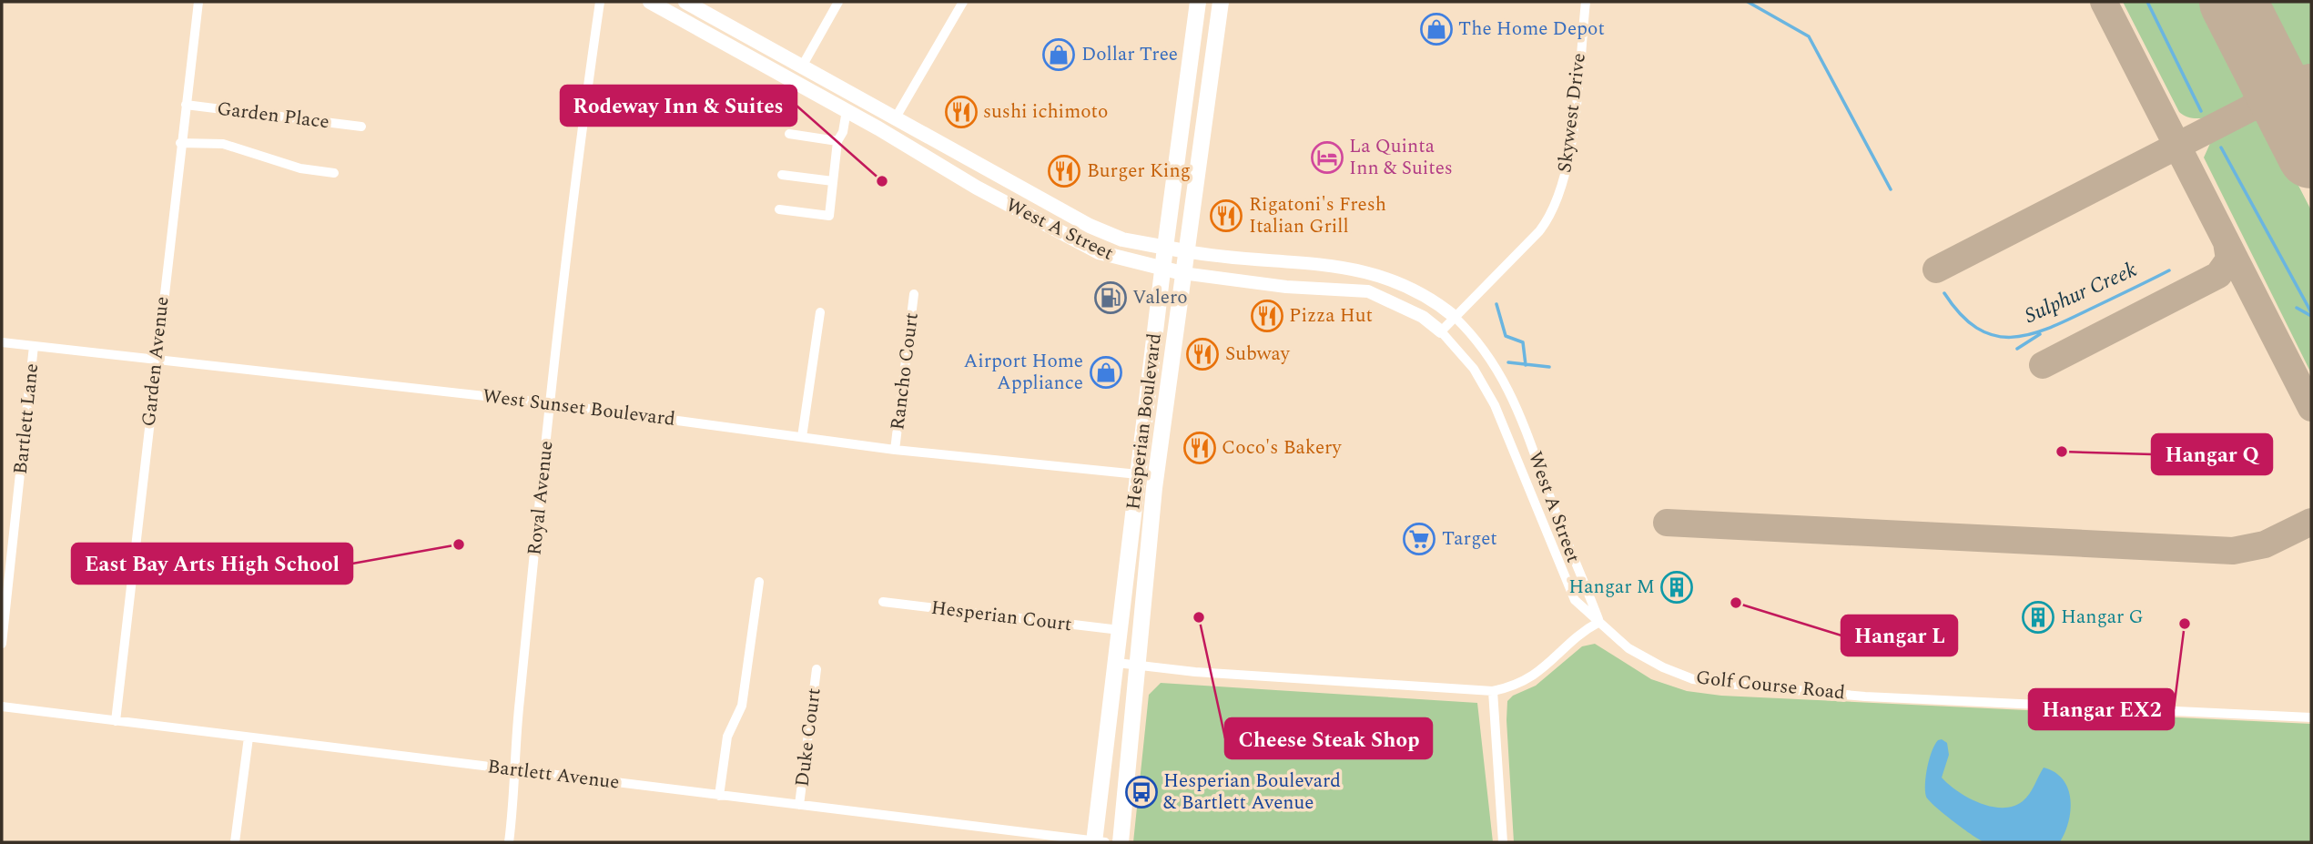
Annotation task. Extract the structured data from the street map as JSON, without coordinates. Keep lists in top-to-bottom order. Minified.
{"streets":{"main road":["West A Street","Hesperian Boulevard"],"street":["Skywest Drive","Garden Place","Garden Avenue","Rancho Court","West Sunset Boulevard","Bartlett Lane","Royal Avenue","Hesperian Court","Golf Course Road","Duke Court","Bartlett Avenue"]},"crossings":[["Skywest Drive","West A Street"],["Garden Place","Garden Avenue"],["West A Street","Hesperian Boulevard"],["West A Street","Golf Course Road"],["Garden Avenue","West Sunset Boulevard"],["Garden Avenue","Bartlett Avenue"],["Rancho Court","West Sunset Boulevard"],["West Sunset Boulevard","Bartlett Lane"],["West Sunset Boulevard","Hesperian Boulevard"],["West Sunset Boulevard","Royal Avenue"],["Hesperian Boulevard","Hesperian Court"],["Hesperian Boulevard","Bartlett Avenue"],["Royal Avenue","Bartlett Avenue"],["Duke Court","Bartlett Avenue"]],"water":["Sulphur Creek"],"places":{"shop":["The Home Depot","Dollar Tree","Airport Home Appliance"],"restaurant":["sushi ichimoto","Burger King","Rigatoni's Fresh Italian Grill","Pizza Hut","Subway","Coco's Bakery"],"hotel":["La Quinta Inn & Suites"],"other":["Rodeway Inn & Suites","Hangar Q","East Bay Arts High School","Hangar L","Cheese Steak Shop","Hangar EX2"],"fuel station":["Valero"],"supermarket":["Target"],"building":["Hangar M","Hangar G"],"bus stop":["Hesperian Boulevard & Bartlett Avenue"]}}
